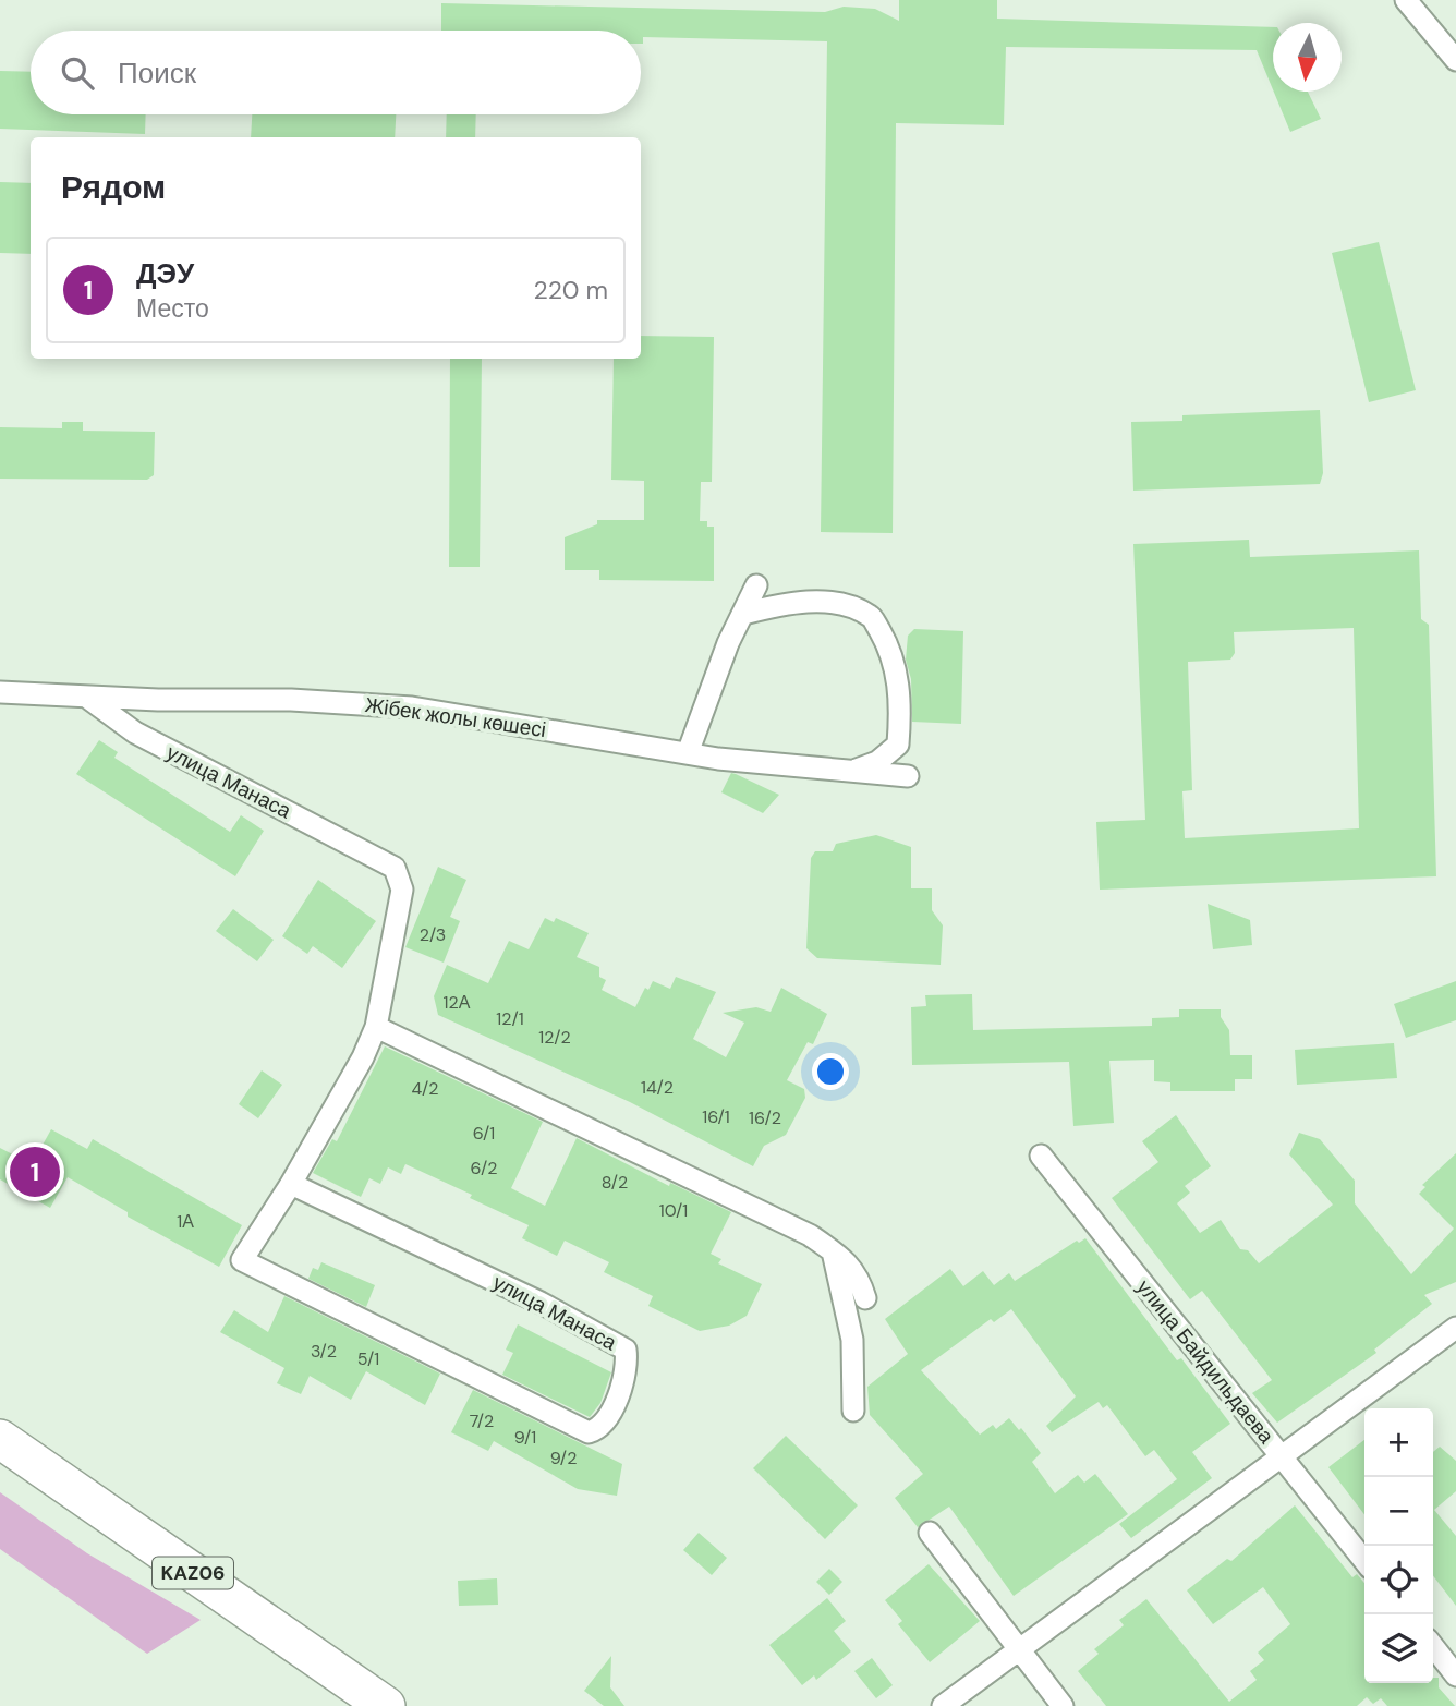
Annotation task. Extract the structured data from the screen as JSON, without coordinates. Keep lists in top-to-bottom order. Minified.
{"streets":{"highway":["KAZ06"],"street":["Жібек жолы көшесі","улица Манаса","улица Байдильдаева"]},"crossings":[["Жібек жолы көшесі","улица Манаса"]],"house_numbers":["2/3","12А","12/1","12/2","14/2","4/2","16/1","16/2","6/1","6/2","8/2","10/1","1А","3/2","5/1","7/2","9/1","9/2"],"north":"bottom","page":{"search":"Поиск","heading":"Рядом","list":[{"mark":"1","name":"ДЭУ","note":"Место","value":"220 m"}],"pins":"1","map_buttons":["+","−"]}}
